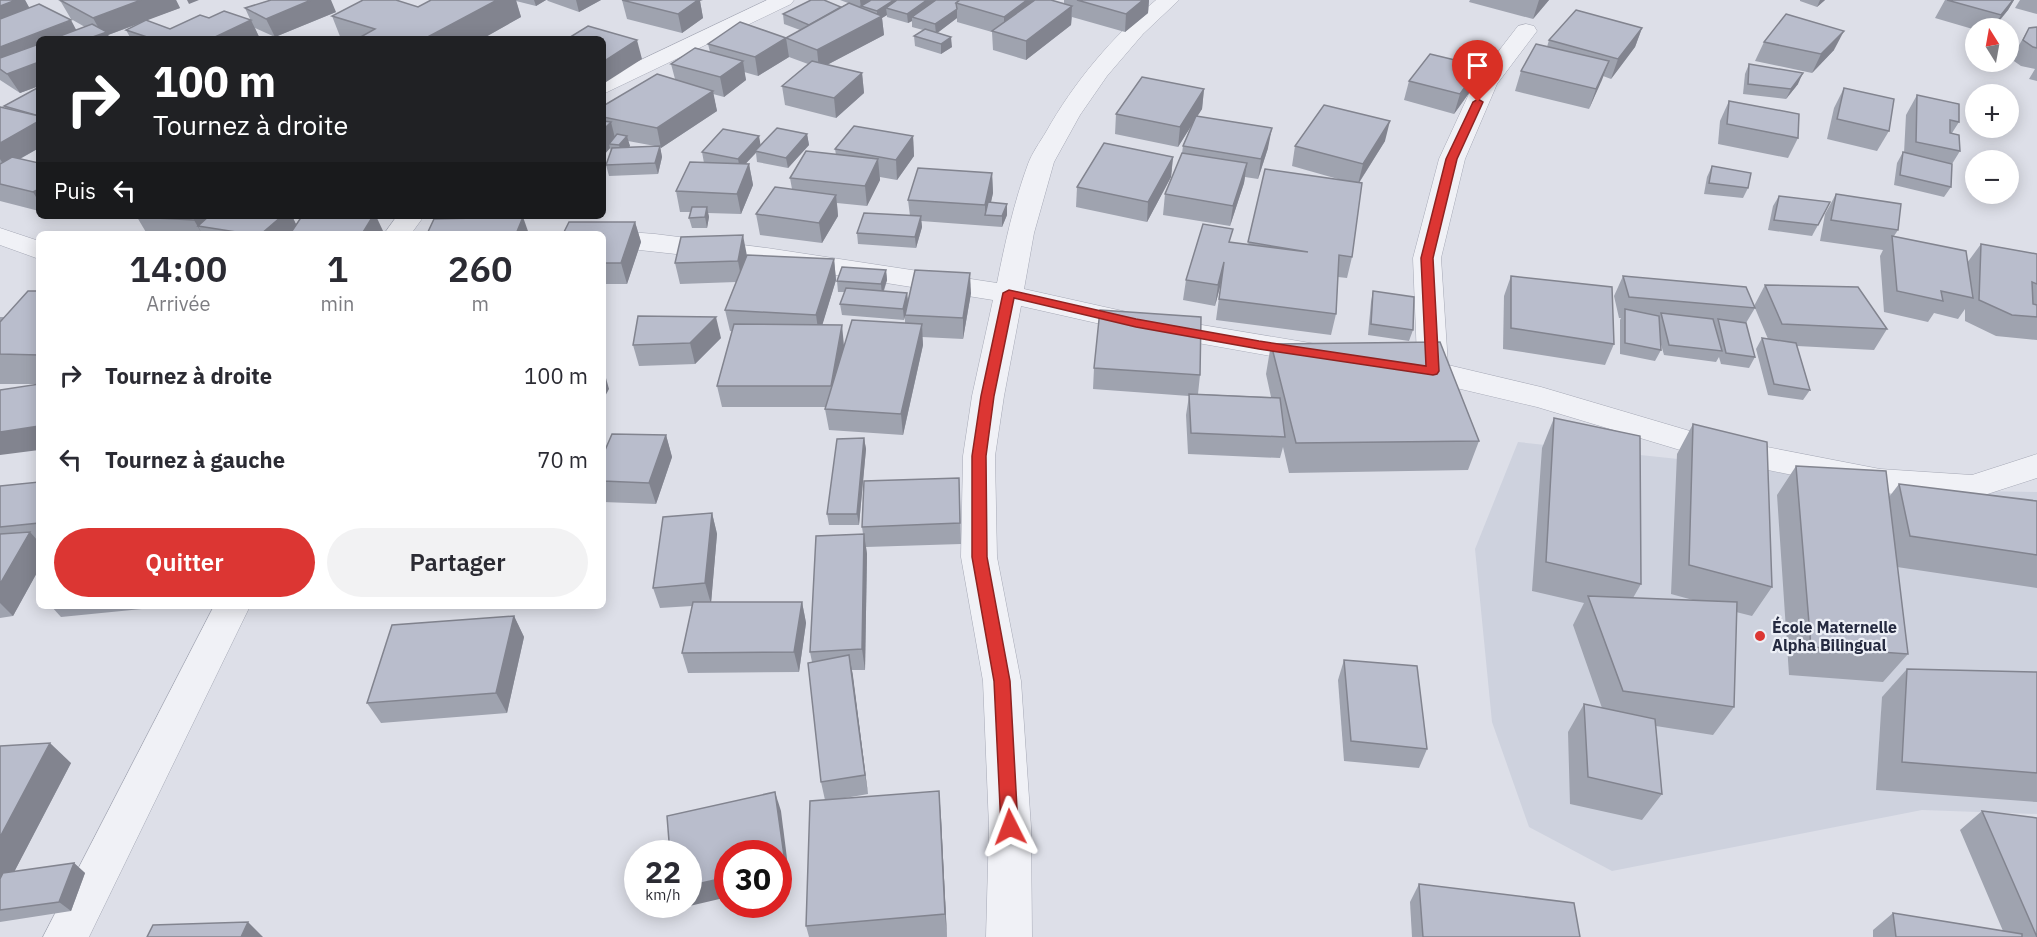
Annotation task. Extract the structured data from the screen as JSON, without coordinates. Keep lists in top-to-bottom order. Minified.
{"places":["École Maternelle Alpha Bilingual"],"north":"top","page":{"map_buttons":["+","−"],"turn":["100 m","Tournez à droite"],"then":"Puis","eta":["14:00","Arrivée","1","min","260","m"],"list":[{"name":"Tournez à droite","value":"100 m"},{"name":"Tournez à gauche","value":"70 m"}],"buttons":["Quitter","Partager"],"speed":"22 km/h","limit":"30"}}
